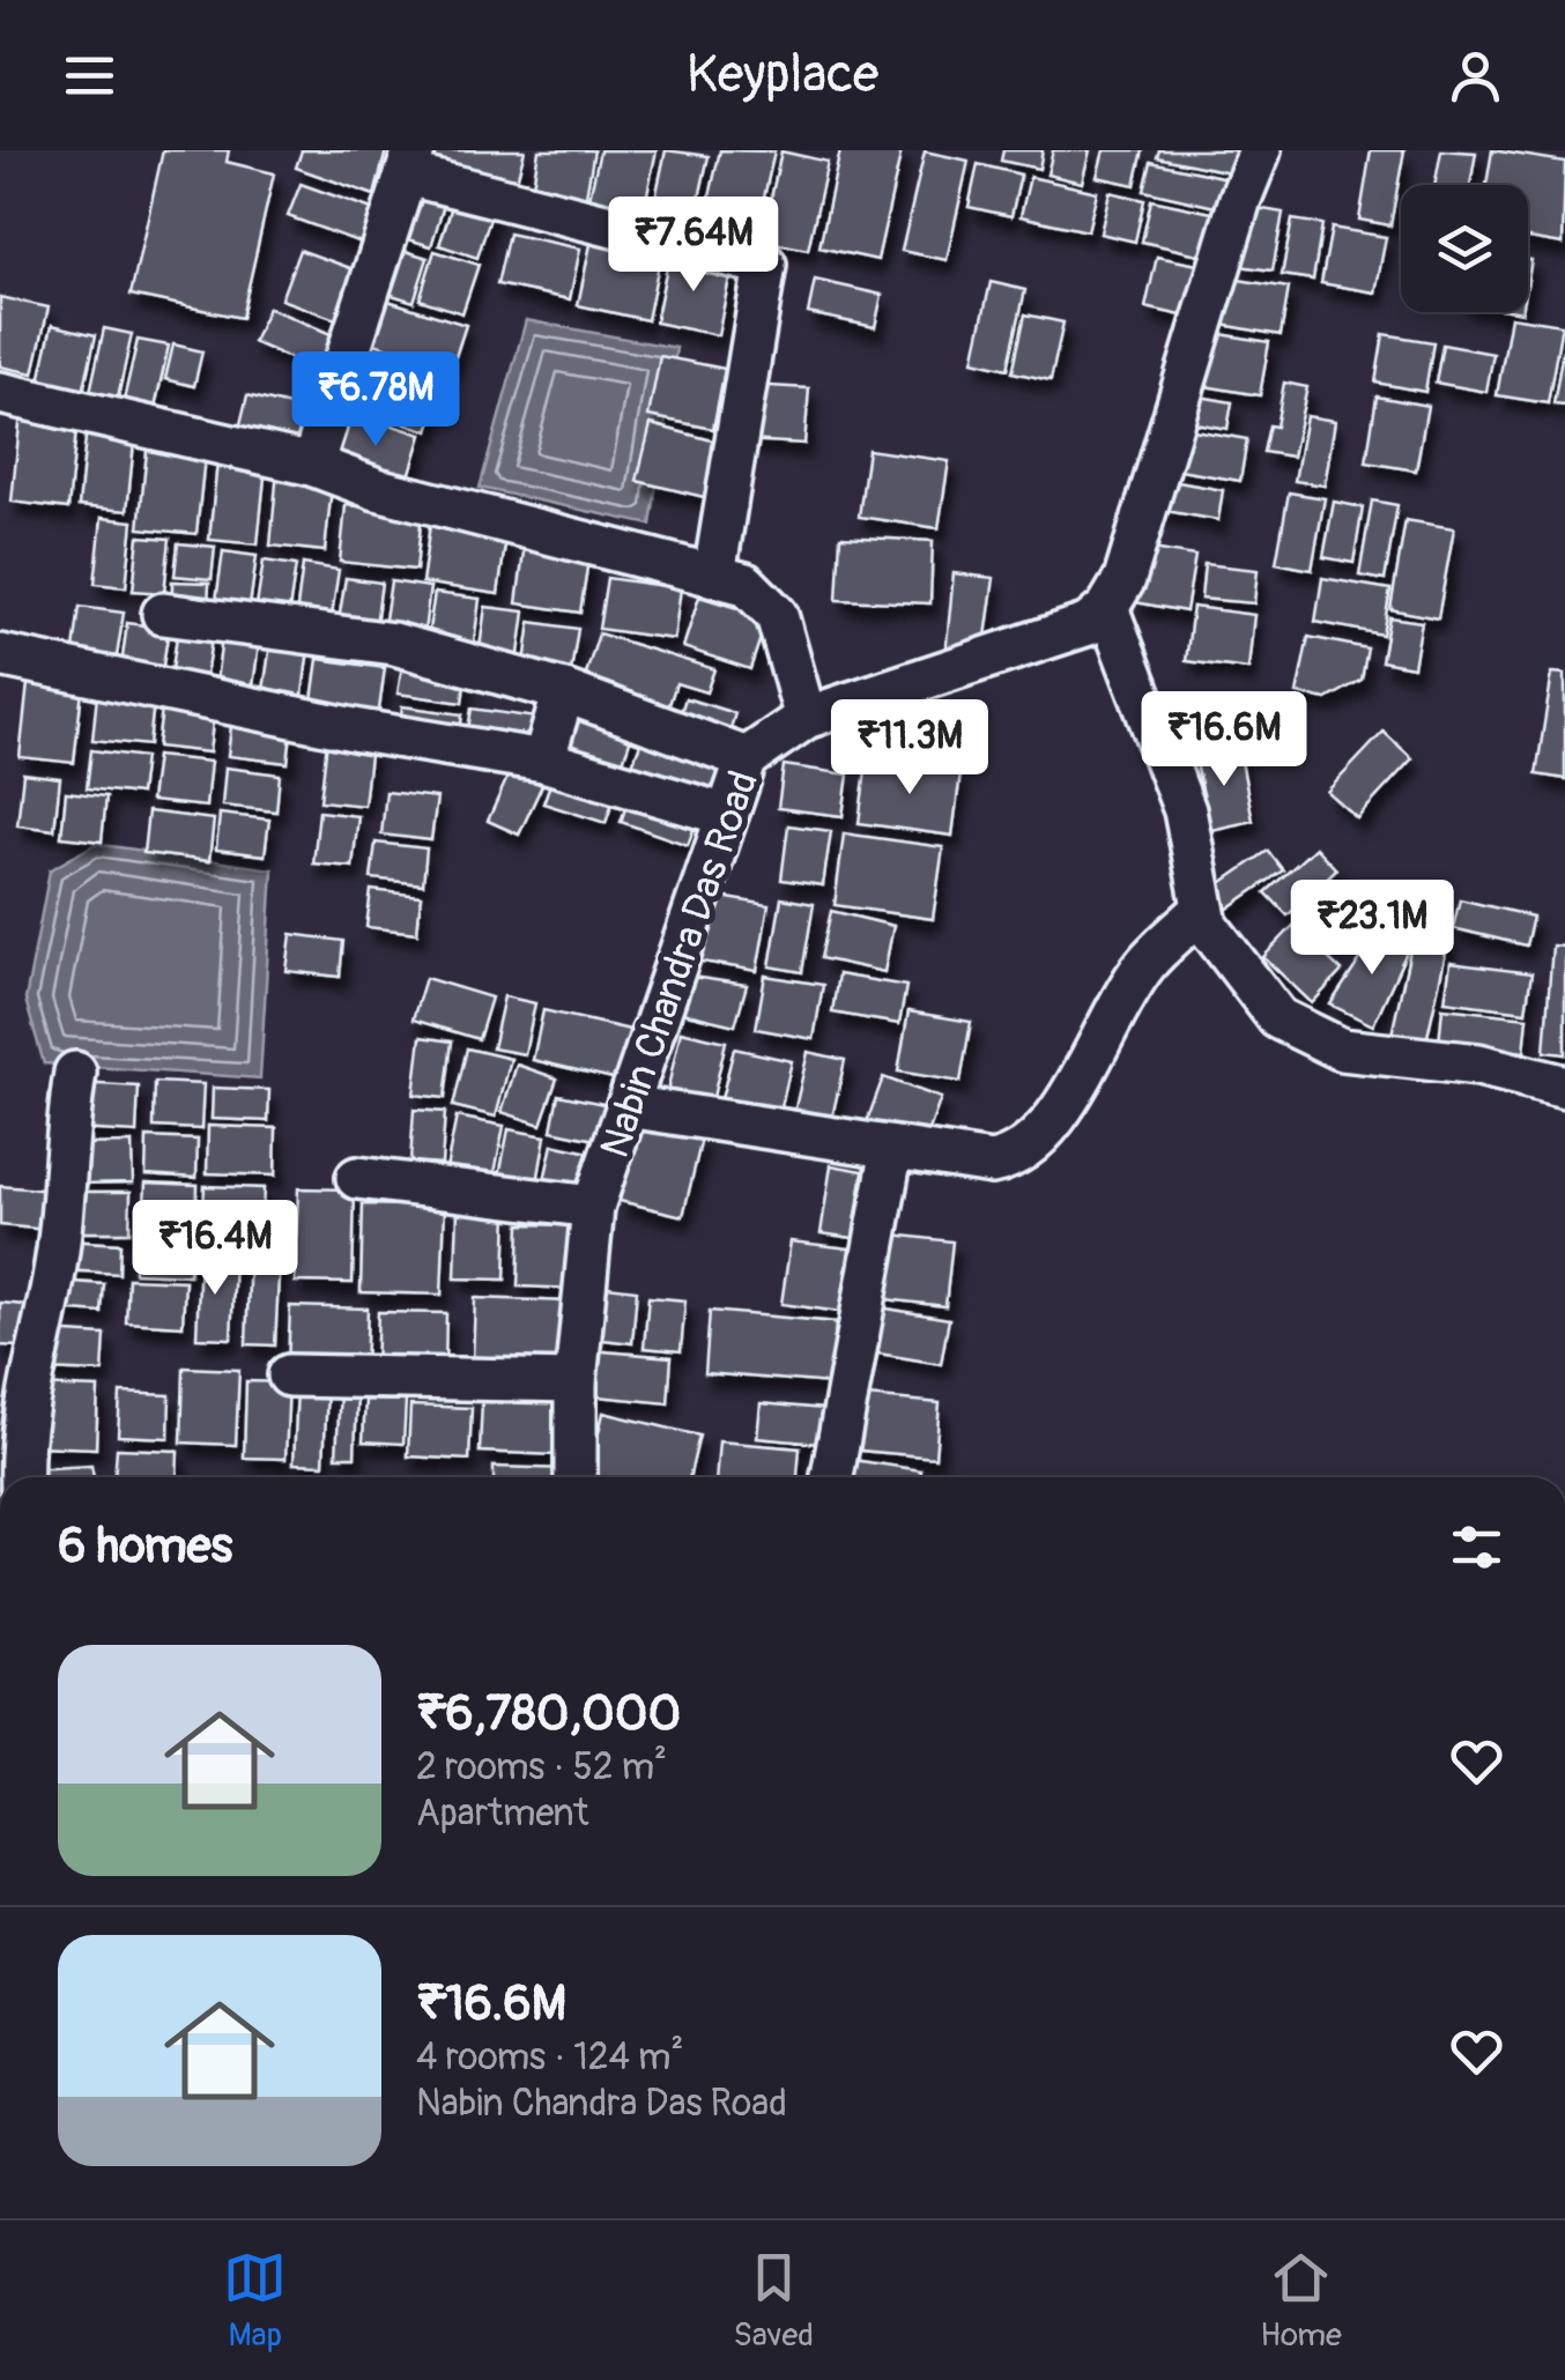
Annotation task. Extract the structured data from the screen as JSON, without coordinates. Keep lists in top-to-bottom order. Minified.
{"streets":{"street":["Nabin Chandra Das Road"]},"page":{"header":"Keyplace","price":["₹7.64M","₹6.78M","₹16.6M","₹11.3M","₹23.1M","₹16.4M"],"heading":"6 homes","list":[{"name":"₹6,780,000","note":"2 rooms · 52 m² · Apartment"},{"name":"₹16.6M","note":"4 rooms · 124 m² · Nabin Chandra Das Road"}],"tabs":["Map","Saved","Home"]}}
